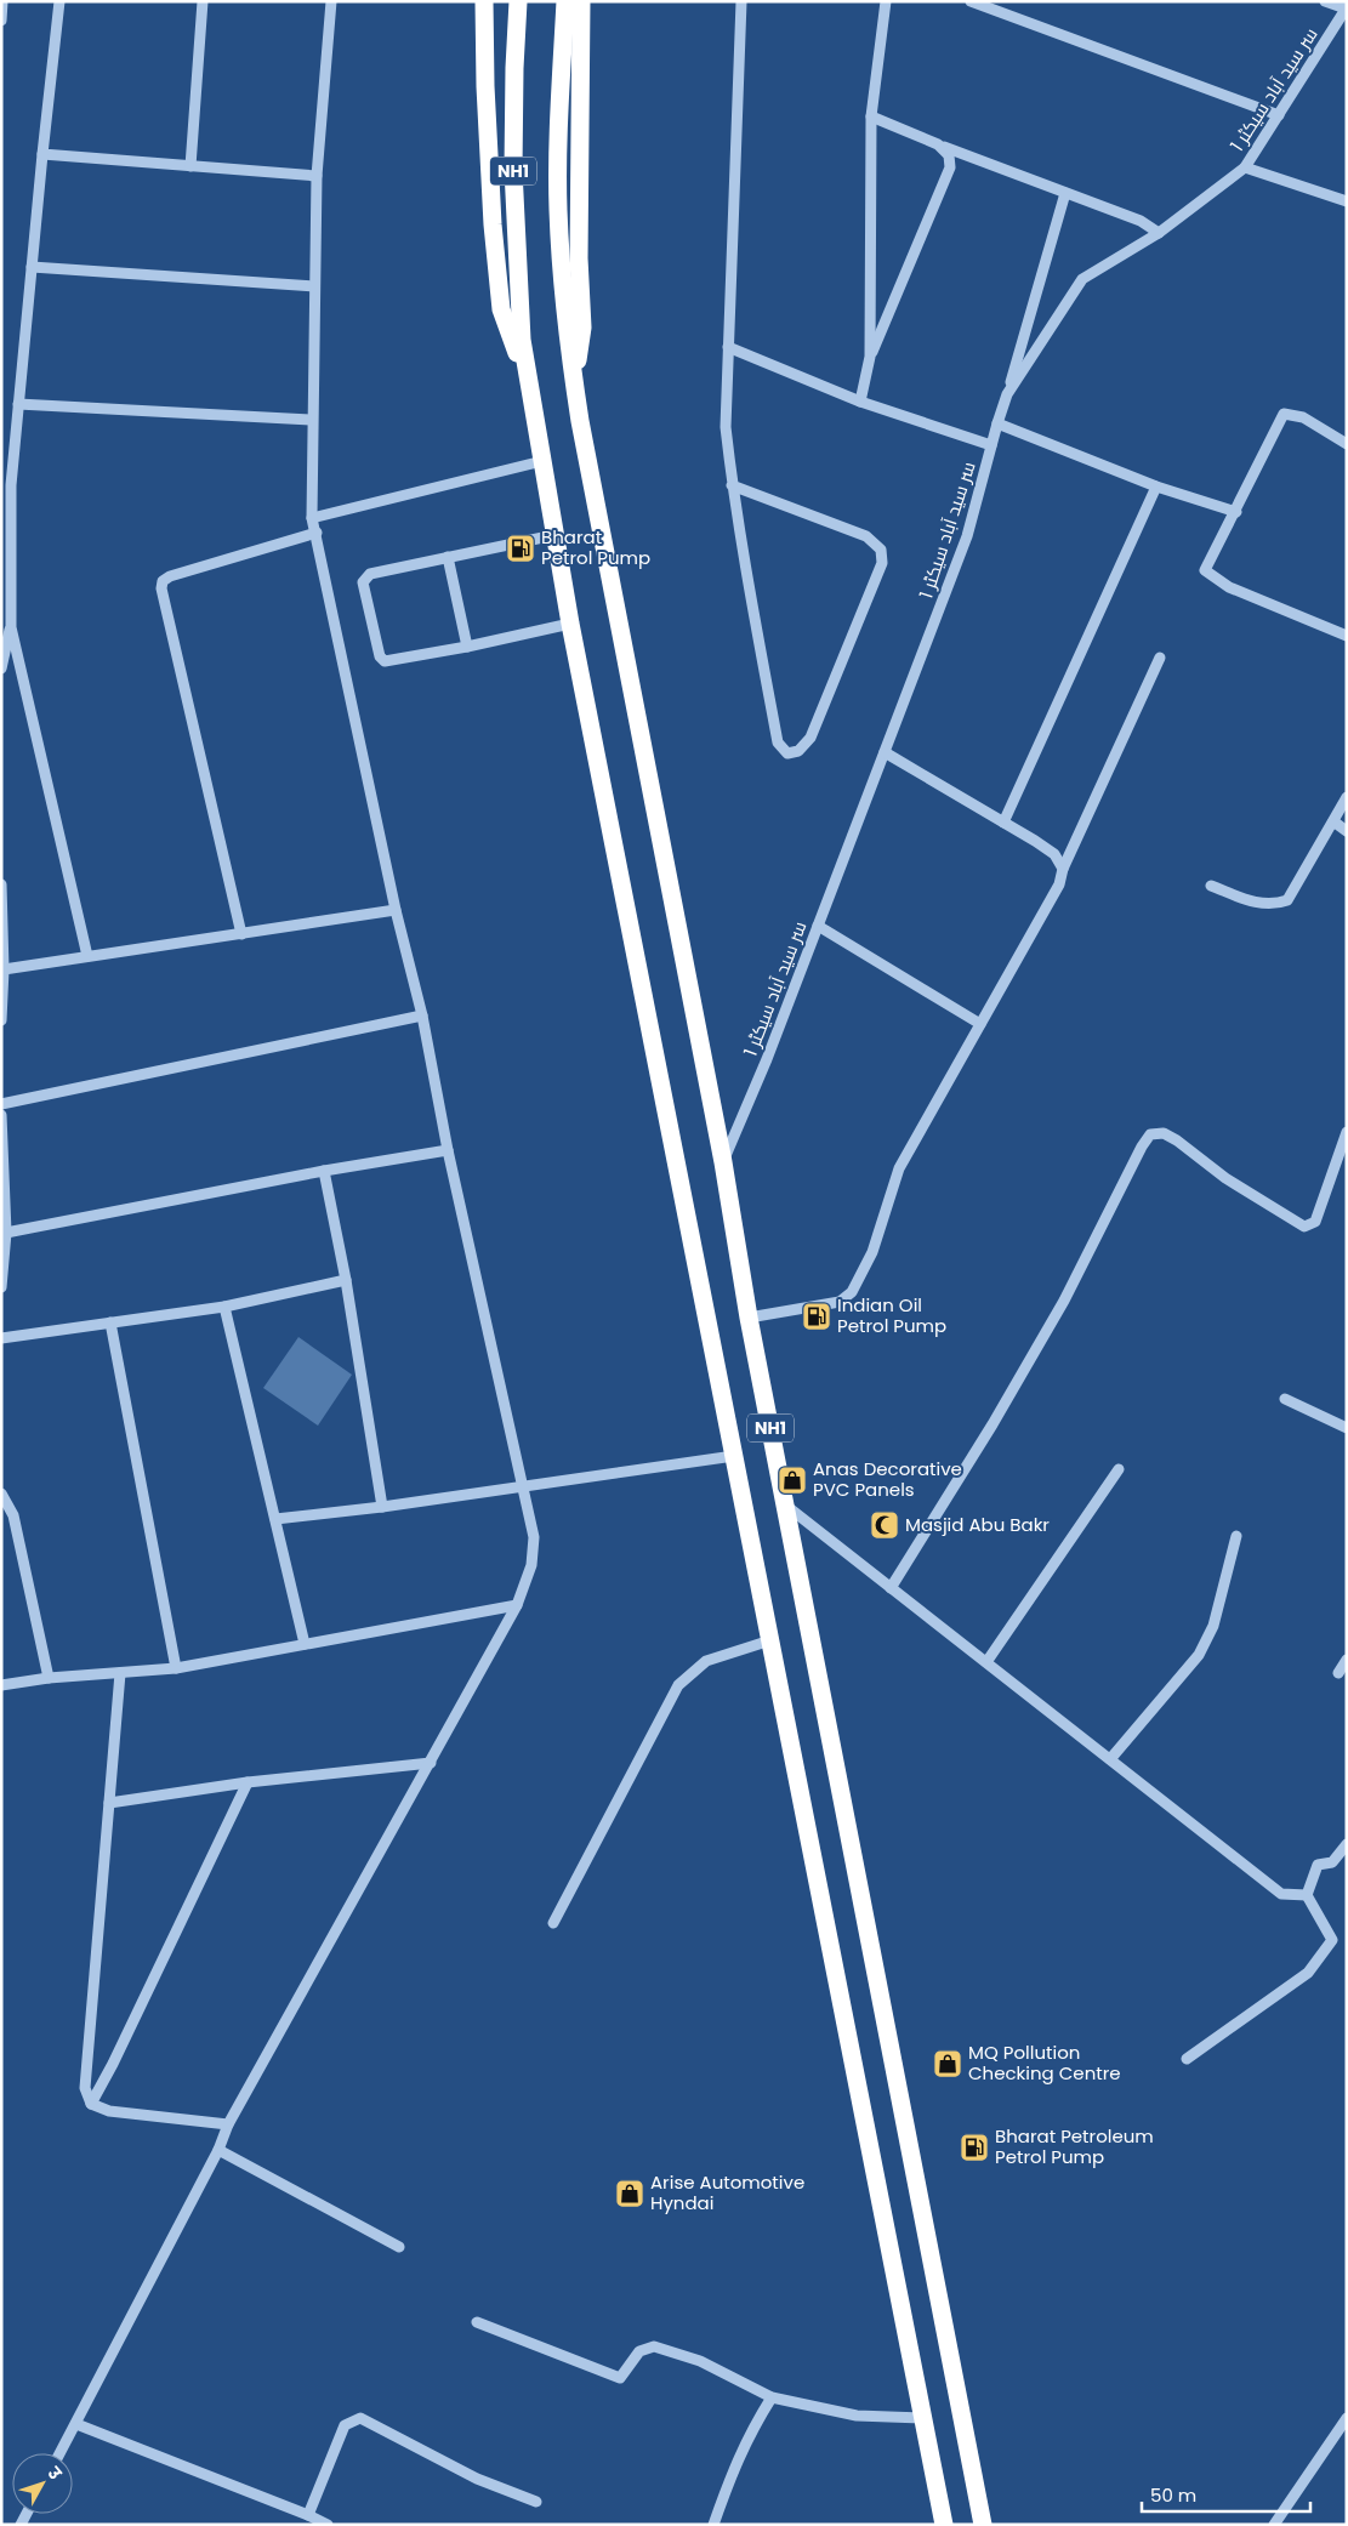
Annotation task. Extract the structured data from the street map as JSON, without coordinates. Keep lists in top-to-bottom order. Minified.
{"streets":{"highway":["NH1"],"street":["سر سید آباد سیکٹر 1"]},"crossings":[["سر سید آباد سیکٹر 1","NH1"]],"places":{"fuel station":["Bharat Petrol Pump","Indian Oil Petrol Pump","Bharat Petroleum Petrol Pump"],"shop":["Anas Decorative PVC Panels","MQ Pollution Checking Centre","Arise Automotive Hyndai"],"mosque":["Masjid Abu Bakr"]},"scale_bar":"50 m","north":"top right"}
